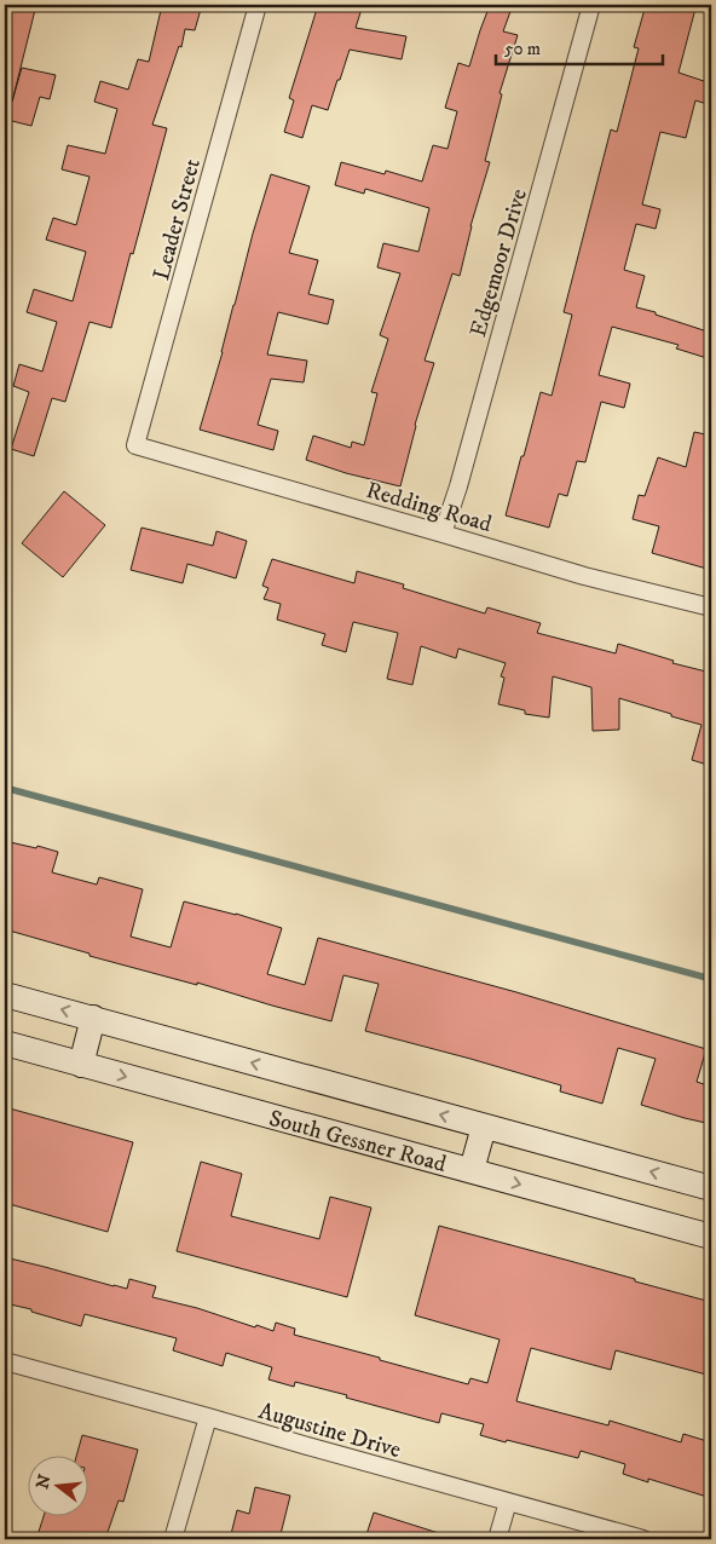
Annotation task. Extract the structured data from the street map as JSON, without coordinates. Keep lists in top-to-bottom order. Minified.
{"streets":{"main road":["South Gessner Road"],"street":["Leader Street","Edgemoor Drive","Redding Road","Augustine Drive"]},"crossings":[["Leader Street","Redding Road"],["Edgemoor Drive","Redding Road"]],"scale_bar":"50 m","north":"left"}
